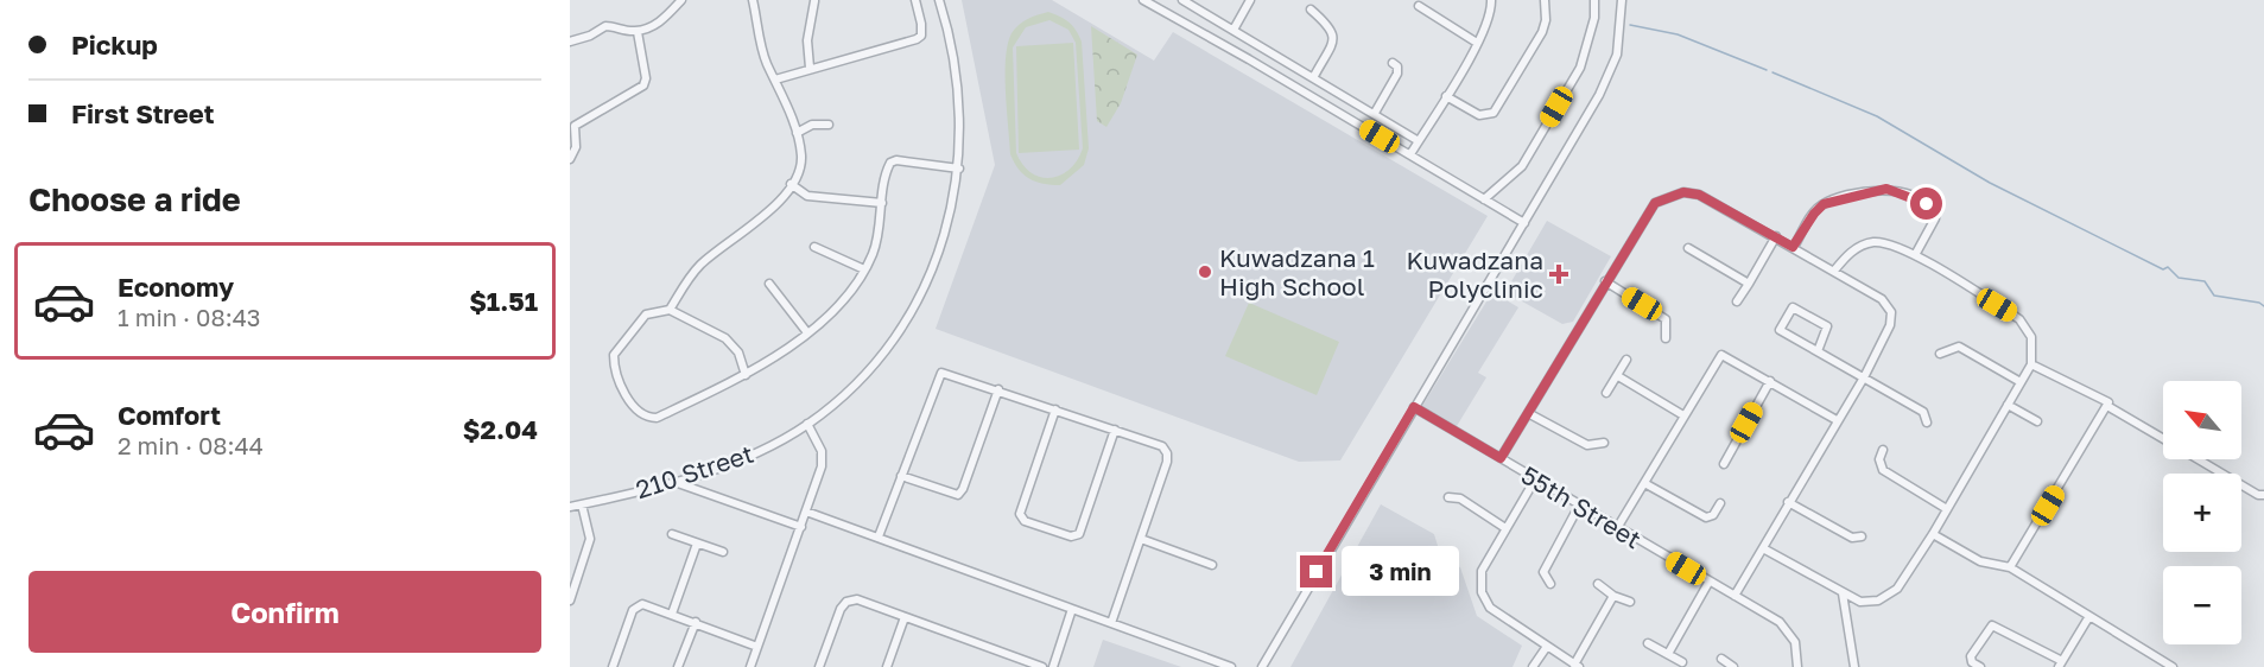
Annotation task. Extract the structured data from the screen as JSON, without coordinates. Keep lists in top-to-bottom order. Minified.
{"streets":{"street":["210 Street","55th Street"]},"places":{"other":["Kuwadzana 1 High School"],"health":["Kuwadzana Polyclinic"]},"north":"top left","page":{"banner":["Pickup","First Street"],"heading":"Choose a ride","list":[{"name":"Economy","note":"1 min · 08:43","value":"$1.51"},{"name":"Comfort","note":"2 min · 08:44","value":"$2.04"}],"map_buttons":["+","−"],"bubble":"3 min","buttons":"Confirm"}}
